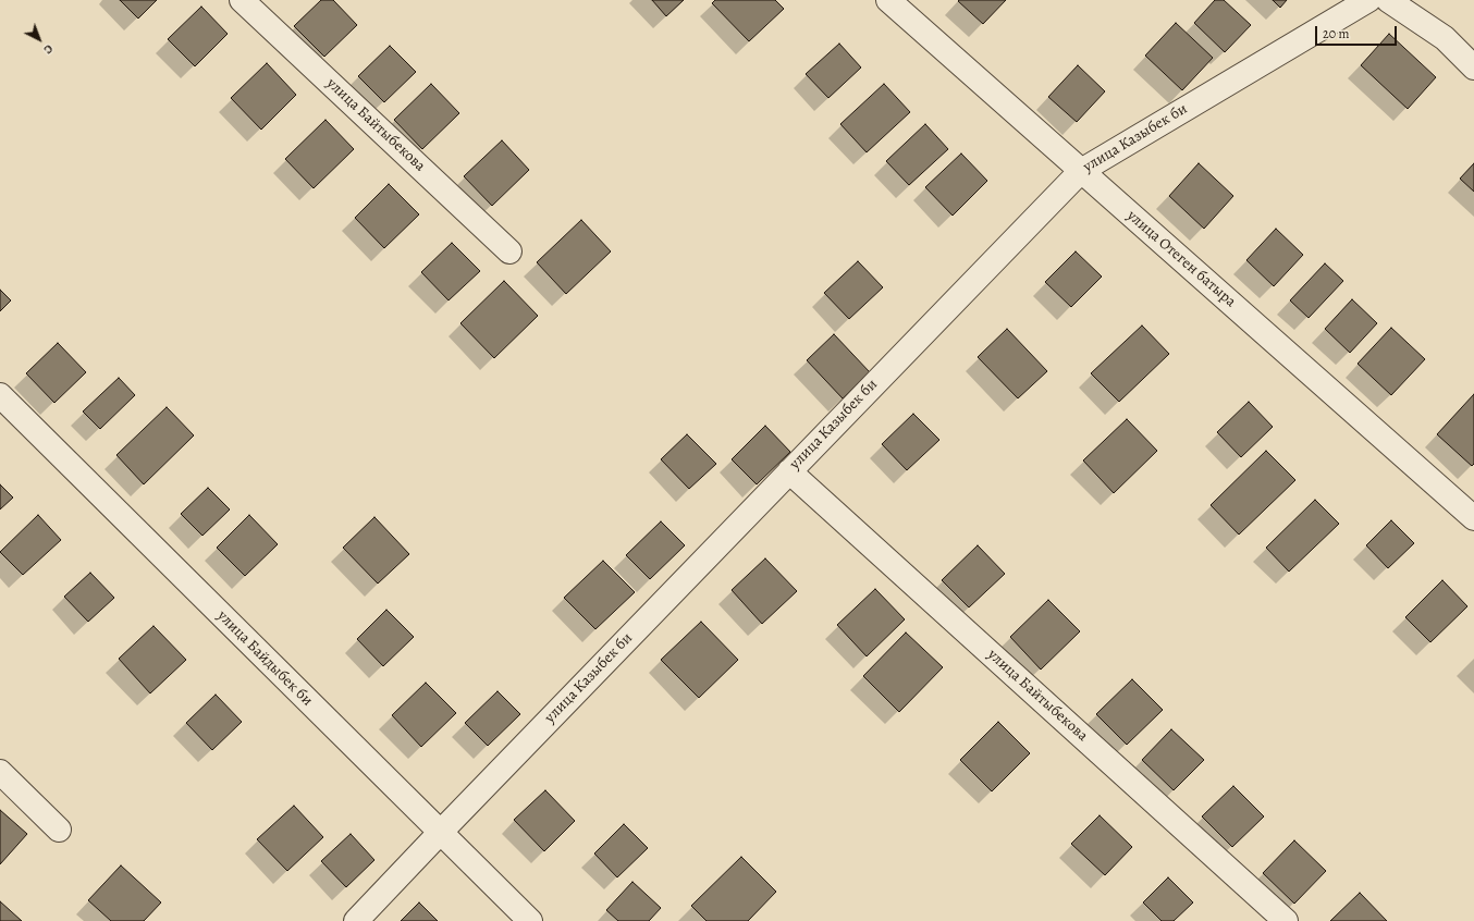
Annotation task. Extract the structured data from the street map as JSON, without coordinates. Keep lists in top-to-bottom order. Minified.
{"streets":{"street":["улица Байтыбекова","улица Казыбек би","улица Отеген батыра","улица Байдыбек би"]},"crossings":[["улица Байтыбекова","улица Казыбек би"],["улица Казыбек би","улица Отеген батыра"],["улица Казыбек би","улица Байдыбек би"]],"scale_bar":"20 m","north":"bottom right"}
